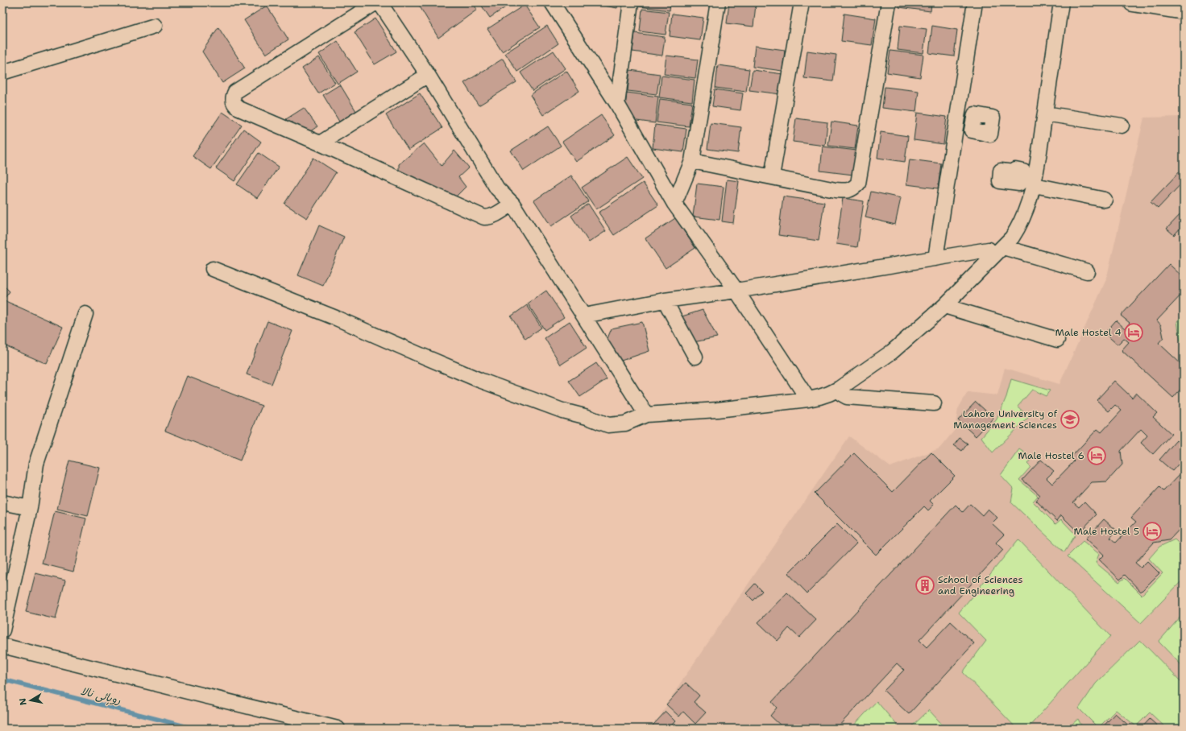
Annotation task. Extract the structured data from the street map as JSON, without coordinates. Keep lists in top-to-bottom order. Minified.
{"water":["روہائی نالا"],"places":{"hotel":["Male Hostel 4","Male Hostel 6","Male Hostel 5"],"school or university":["Lahore University of Management Sciences"],"building":["School of Sciences and Engineering"]},"north":"left"}
